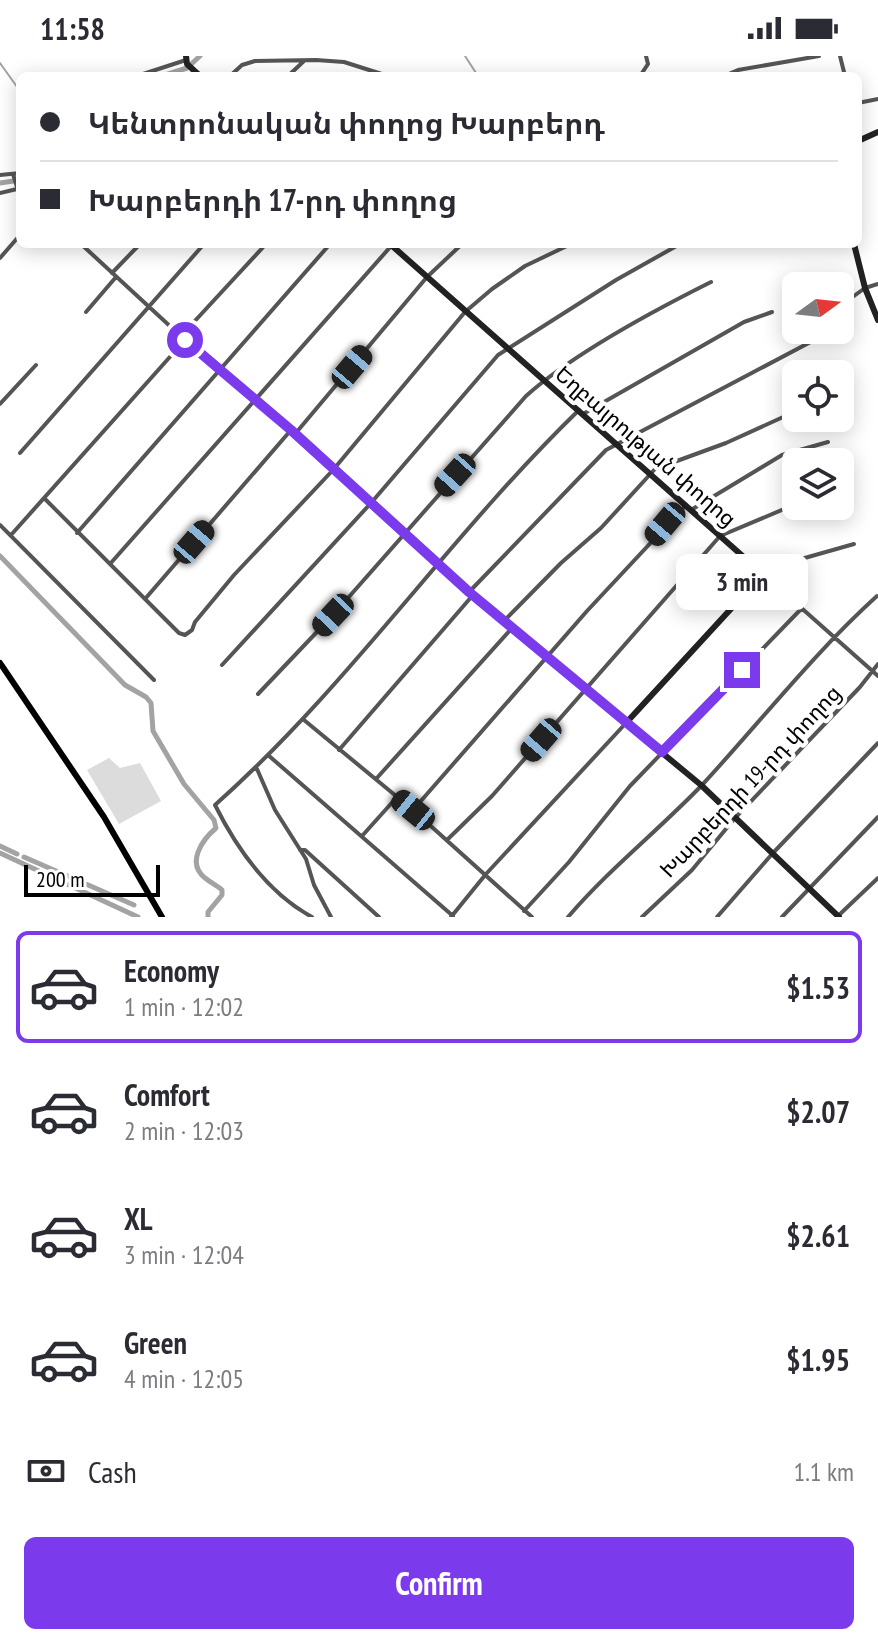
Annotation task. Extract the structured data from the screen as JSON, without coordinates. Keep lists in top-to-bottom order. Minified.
{"streets":{"street":["Եղբայրության փողոց","Խարբերդի 19-րդ փողոց"]},"crossings":[["Եղբայրության փողոց","Խարբերդի 19-րդ փողոց"]],"scale_bar":"200 m","north":"right","page":{"status":"11:58","banner":["Կենտրոնական փողոց Խարբերդ","Խարբերդի 17-րդ փողոց"],"bubble":"3 min","scale":"200 m","list":[{"name":"Economy","note":"1 min · 12:02","value":"$1.53"},{"name":"Comfort","note":"2 min · 12:03","value":"$2.07"},{"name":"XL","note":"3 min · 12:04","value":"$2.61"},{"name":"Green","note":"4 min · 12:05","value":"$1.95"}],"pay":["Cash","1.1 km"],"buttons":"Confirm"}}
